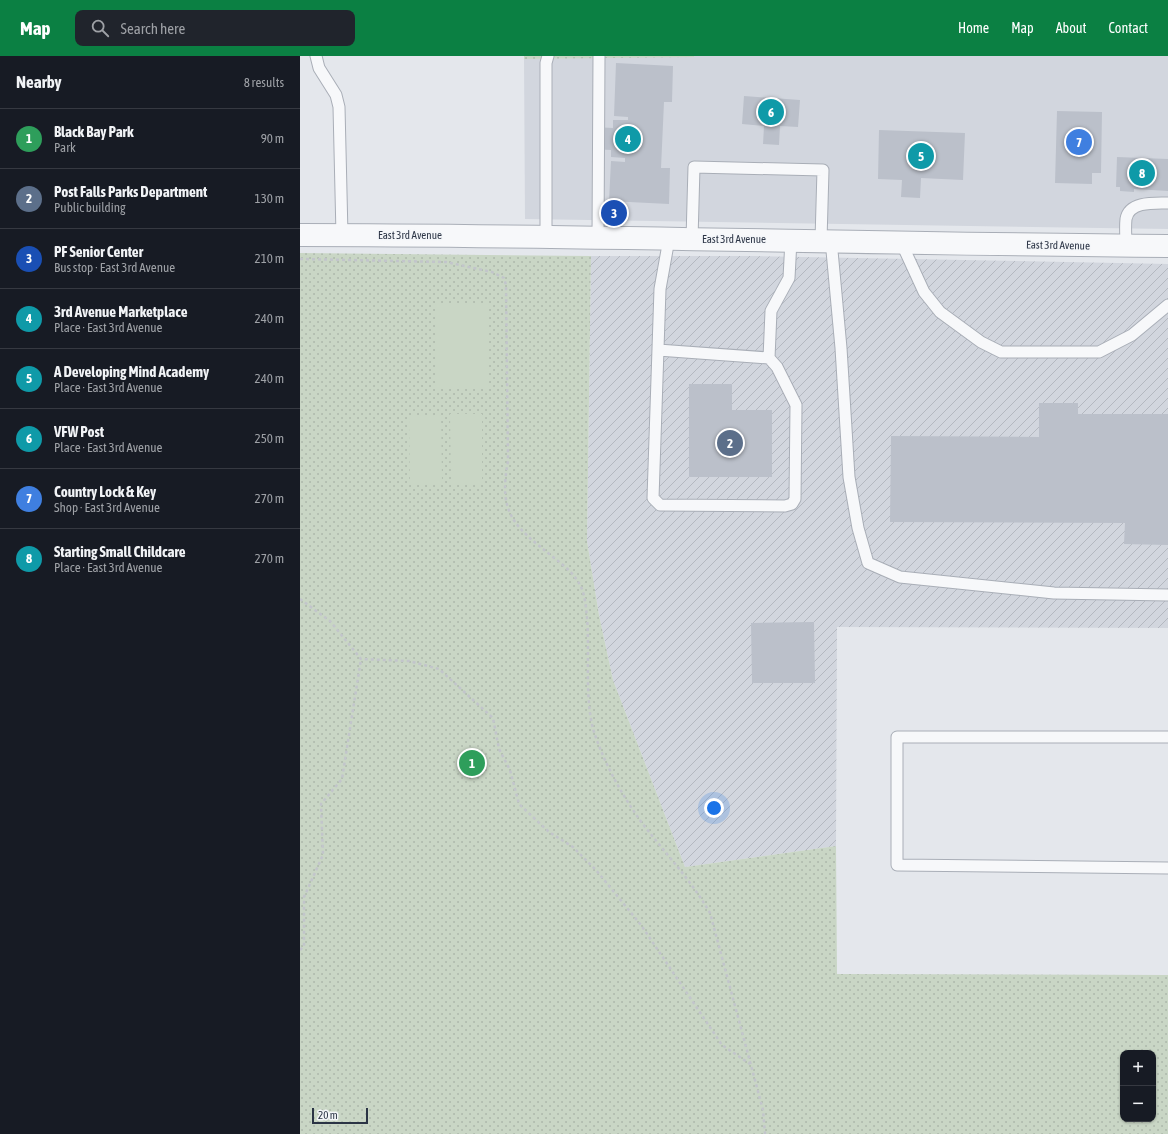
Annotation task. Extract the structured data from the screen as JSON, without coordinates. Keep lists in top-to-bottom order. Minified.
{"streets":{"street":["East 3rd Avenue"]},"scale_bar":"20 m","page":{"header":"Map","search":"Search here","nav":["Home","Map","About","Contact"],"heading":["Nearby","8 results"],"pins":["6","4","7","5","8","3","2","1"],"list":[{"mark":"1","name":"Black Bay Park","note":"Park","value":"90 m"},{"mark":"2","name":"Post Falls Parks Department","note":"Public building","value":"130 m"},{"mark":"3","name":"PF Senior Center","note":"Bus stop · East 3rd Avenue","value":"210 m"},{"mark":"4","name":"3rd Avenue Marketplace","note":"Place · East 3rd Avenue","value":"240 m"},{"mark":"5","name":"A Developing Mind Academy","note":"Place · East 3rd Avenue","value":"240 m"},{"mark":"6","name":"VFW Post","note":"Place · East 3rd Avenue","value":"250 m"},{"mark":"7","name":"Country Lock & Key","note":"Shop · East 3rd Avenue","value":"270 m"},{"mark":"8","name":"Starting Small Childcare","note":"Place · East 3rd Avenue","value":"270 m"}],"map_buttons":["+","−"],"scale":"20 m"}}
